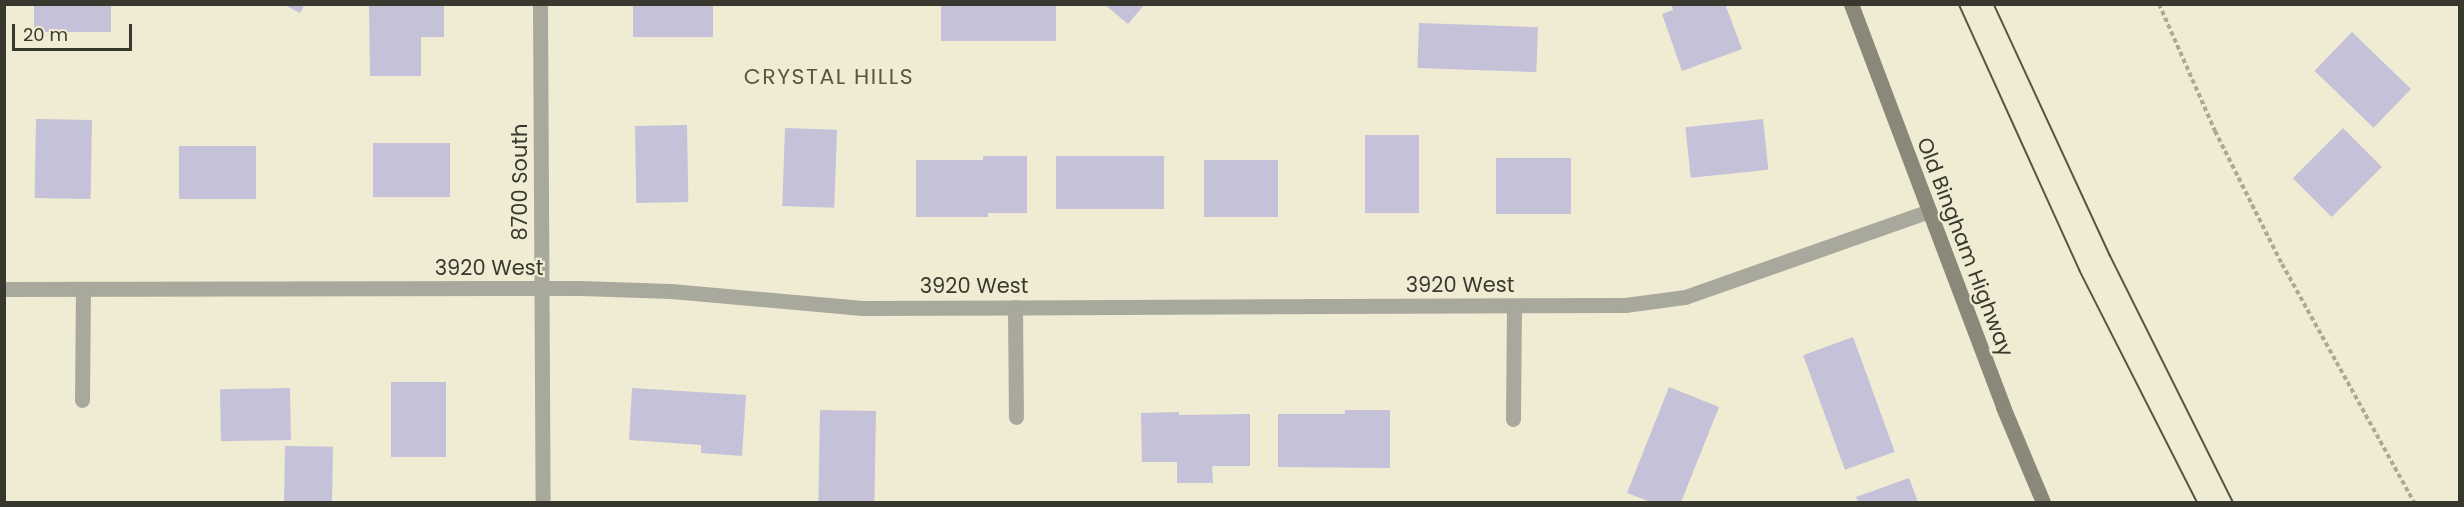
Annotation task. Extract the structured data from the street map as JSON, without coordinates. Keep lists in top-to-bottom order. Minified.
{"streets":{"street":["8700 South","Old Bingham Highway","3920 West"]},"crossings":[["8700 South","3920 West"],["Old Bingham Highway","3920 West"]],"districts":["CRYSTAL HILLS"],"scale_bar":"20 m"}
